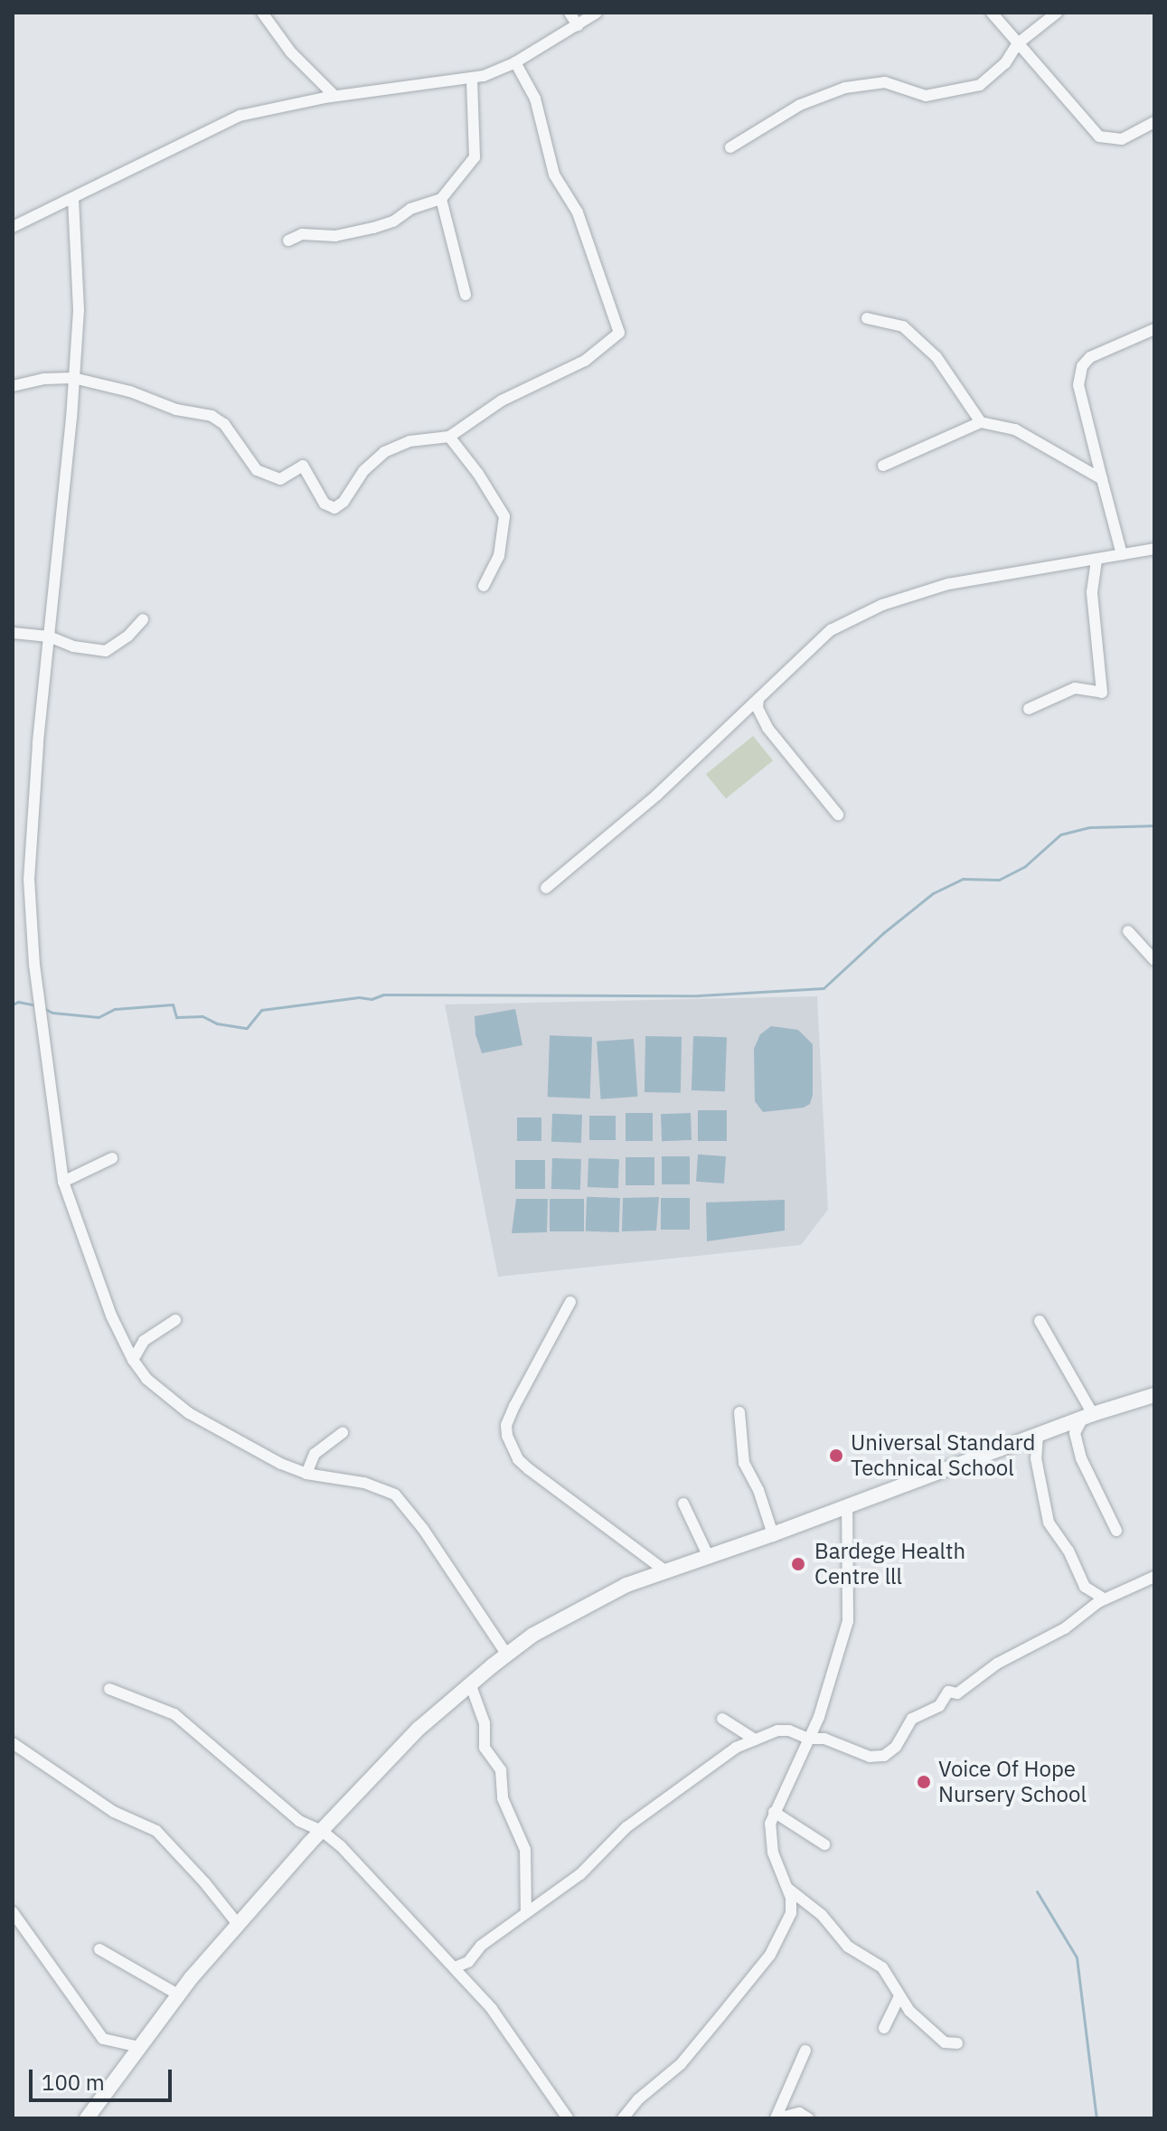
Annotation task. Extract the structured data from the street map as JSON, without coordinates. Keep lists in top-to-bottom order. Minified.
{"places":["Universal Standard Technical School","Bardege Health Centre lll","Voice Of Hope Nursery School"],"scale_bar":"100 m"}
